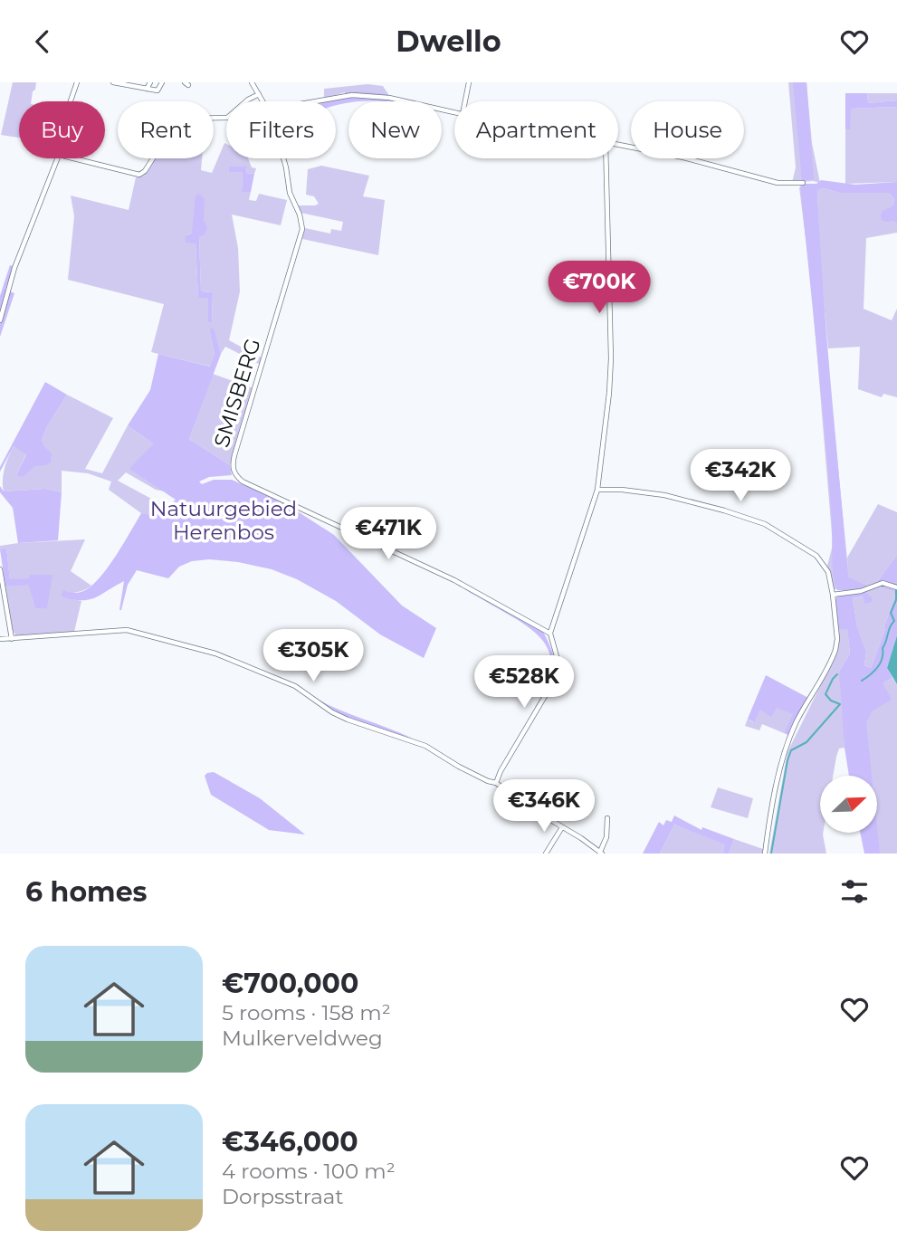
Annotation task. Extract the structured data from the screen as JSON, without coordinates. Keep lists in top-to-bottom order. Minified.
{"streets":{"street":["SMISBERG"]},"parks":["Natuurgebied Herenbos"],"north":"top right","page":{"header":"Dwello","chip":["Buy","Rent","Filters","New","Apartment","House"],"price":["€700K","€342K","€471K","€305K","€528K","€346K"],"heading":"6 homes","list":[{"name":"€700,000","note":"5 rooms · 158 m² · Mulkerveldweg"},{"name":"€346,000","note":"4 rooms · 100 m² · Dorpsstraat"}]}}
